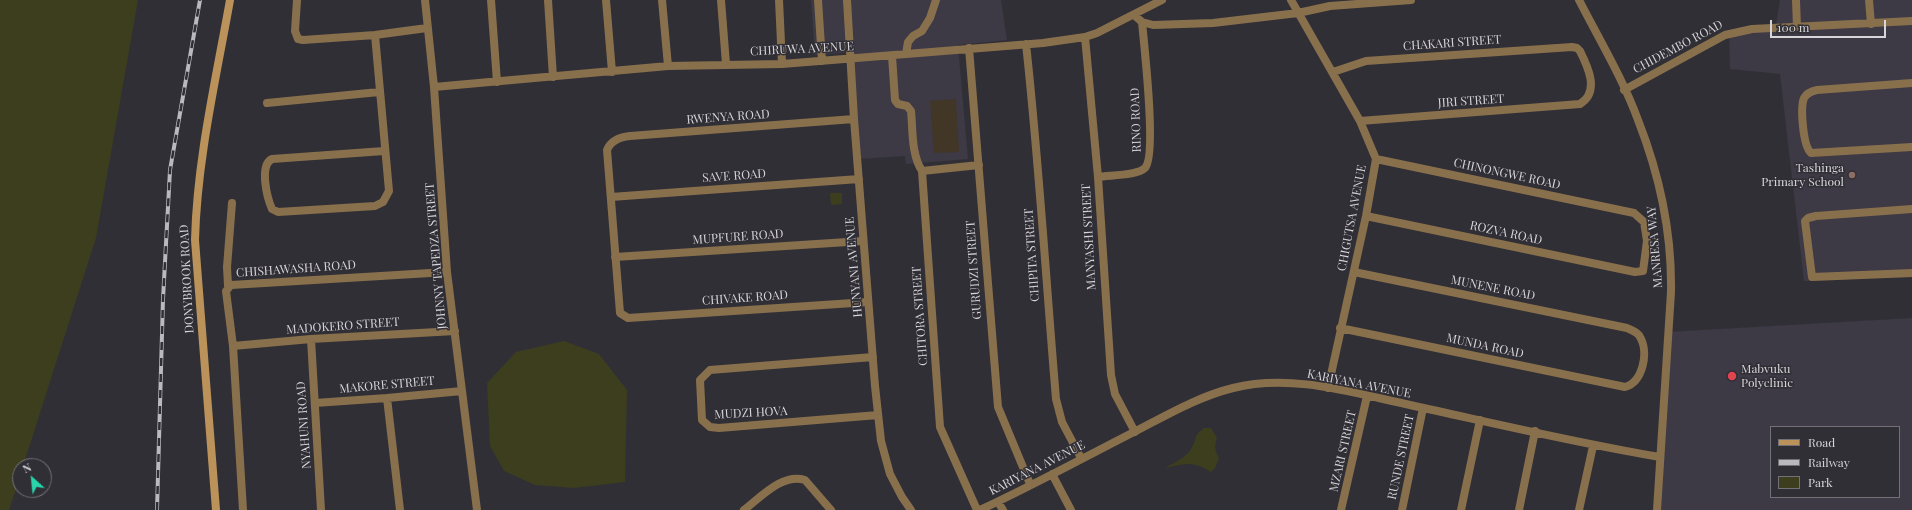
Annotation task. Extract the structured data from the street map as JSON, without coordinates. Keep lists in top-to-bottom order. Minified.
{"streets":{"street":["CHAKARI STREET","CHIDEMBO ROAD","CHIRUWA AVENUE","JIRI STREET","RWENYA ROAD","RINO ROAD","CHINONGWE ROAD","SAVE ROAD","CHIGUTSA AVENUE","ROZVA ROAD","MUPFURE ROAD","MANYASHI STREET","MANRESA WAY","CHIPITA STREET","JOHNNY TAPEDZA STREET","HUNYANI AVENUE","CHISHAWASHA ROAD","GURUDZI STREET","DONYBROOK ROAD","MUNENE ROAD","CHIVAKE ROAD","CHITORA STREET","MADOKERO STREET","MUNDA ROAD","KARIYANA AVENUE","MAKORE STREET","MUDZI HOVA","NYAHUNI ROAD","MZARI STREET","RUNDE STREET"]},"crossings":[["CHAKARI STREET","JIRI STREET"],["CHAKARI STREET","CHIGUTSA AVENUE"],["CHIDEMBO ROAD","MANRESA WAY"],["CHIRUWA AVENUE","MANYASHI STREET"],["CHIRUWA AVENUE","CHIPITA STREET"],["CHIRUWA AVENUE","JOHNNY TAPEDZA STREET"],["CHIRUWA AVENUE","HUNYANI AVENUE"],["CHIRUWA AVENUE","GURUDZI STREET"],["CHIRUWA AVENUE","CHITORA STREET"],["JIRI STREET","CHIGUTSA AVENUE"],["RWENYA ROAD","SAVE ROAD"],["RWENYA ROAD","HUNYANI AVENUE"],["RINO ROAD","MANYASHI STREET"],["CHINONGWE ROAD","CHIGUTSA AVENUE"],["CHINONGWE ROAD","ROZVA ROAD"],["SAVE ROAD","HUNYANI AVENUE"],["CHIGUTSA AVENUE","ROZVA ROAD"],["CHIGUTSA AVENUE","MUNENE ROAD"],["CHIGUTSA AVENUE","MUNDA ROAD"],["CHIGUTSA AVENUE","KARIYANA AVENUE"],["MUPFURE ROAD","HUNYANI AVENUE"],["MUPFURE ROAD","CHIVAKE ROAD"],["MANYASHI STREET","KARIYANA AVENUE"],["MANRESA WAY","KARIYANA AVENUE"],["CHIPITA STREET","KARIYANA AVENUE"],["JOHNNY TAPEDZA STREET","CHISHAWASHA ROAD"],["JOHNNY TAPEDZA STREET","MADOKERO STREET"],["JOHNNY TAPEDZA STREET","MAKORE STREET"],["HUNYANI AVENUE","CHIVAKE ROAD"],["HUNYANI AVENUE","MUDZI HOVA"],["CHISHAWASHA ROAD","MADOKERO STREET"],["GURUDZI STREET","KARIYANA AVENUE"],["MUNENE ROAD","MUNDA ROAD"],["MADOKERO STREET","NYAHUNI ROAD"],["KARIYANA AVENUE","MZARI STREET"],["KARIYANA AVENUE","RUNDE STREET"],["MAKORE STREET","NYAHUNI ROAD"]],"places":["Tashinga Primary School","Mabvuku Polyclinic"],"legend":["Road","Railway","Park"],"scale_bar":"100 m","north":"top left"}
